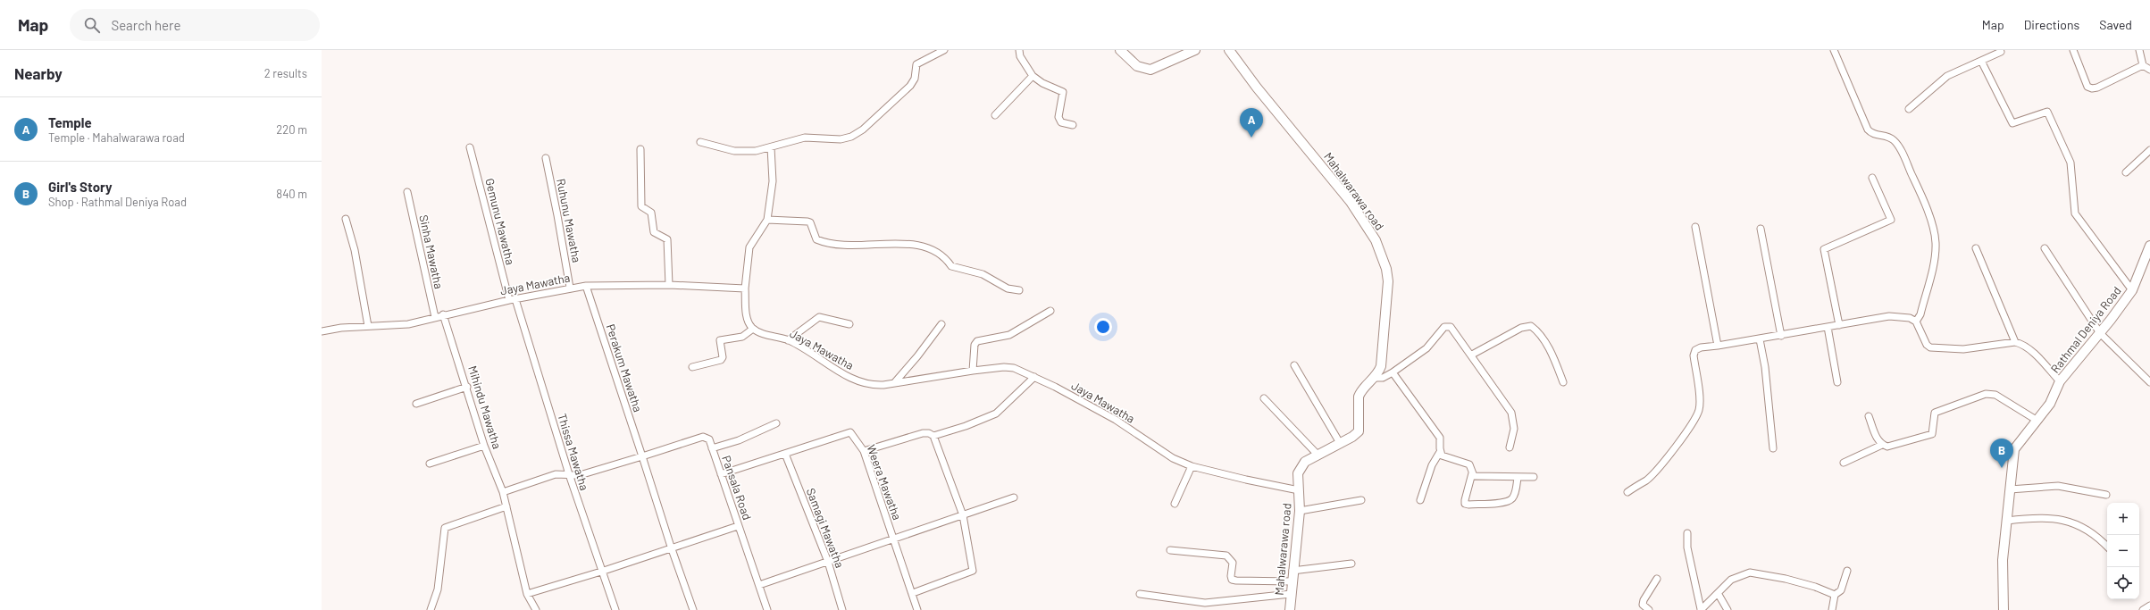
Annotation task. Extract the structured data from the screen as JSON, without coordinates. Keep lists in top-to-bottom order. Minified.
{"streets":{"street":["Mahalwarawa road","Ruhunu Mawatha","Gemunu Mawatha","Sinha Mawatha","Jaya Mawatha","Rathmal Deniya Road","Perakum Mawatha","Mihindu Mawatha","Thissa Mawatha","Weera Mawatha","Pansala Road","Samagi Mawatha"]},"crossings":[["Mahalwarawa road","Jaya Mawatha"],["Ruhunu Mawatha","Jaya Mawatha"],["Gemunu Mawatha","Jaya Mawatha"],["Gemunu Mawatha","Thissa Mawatha"],["Sinha Mawatha","Jaya Mawatha"],["Jaya Mawatha","Perakum Mawatha"],["Jaya Mawatha","Mihindu Mawatha"],["Jaya Mawatha","Thissa Mawatha"],["Perakum Mawatha","Pansala Road"],["Weera Mawatha","Pansala Road"],["Weera Mawatha","Samagi Mawatha"]],"page":{"header":"Map","search":"Search here","nav":["Map","Directions","Saved"],"heading":["Nearby","2 results"],"list":[{"mark":"A","name":"Temple","note":"Temple · Mahalwarawa road","value":"220 m"},{"mark":"B","name":"Girl's Story","note":"Shop · Rathmal Deniya Road","value":"840 m"}],"pins":["A","B"],"map_buttons":["+","−"]}}
